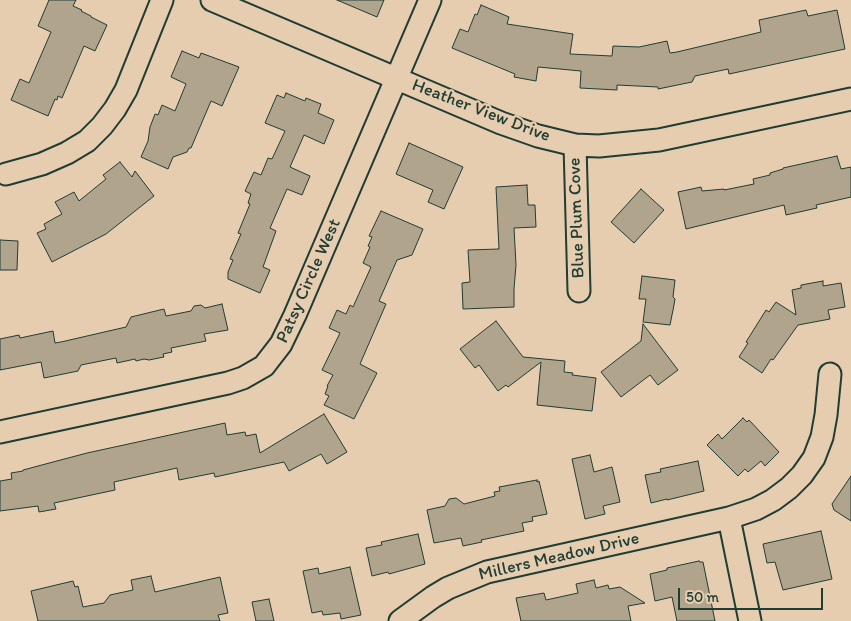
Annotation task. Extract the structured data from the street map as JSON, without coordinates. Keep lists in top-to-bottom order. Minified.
{"streets":{"street":["Heather View Drive","Blue Plum Cove","Patsy Circle West","Millers Meadow Drive"]},"crossings":[["Heather View Drive","Blue Plum Cove"],["Heather View Drive","Patsy Circle West"]],"scale_bar":"50 m"}
